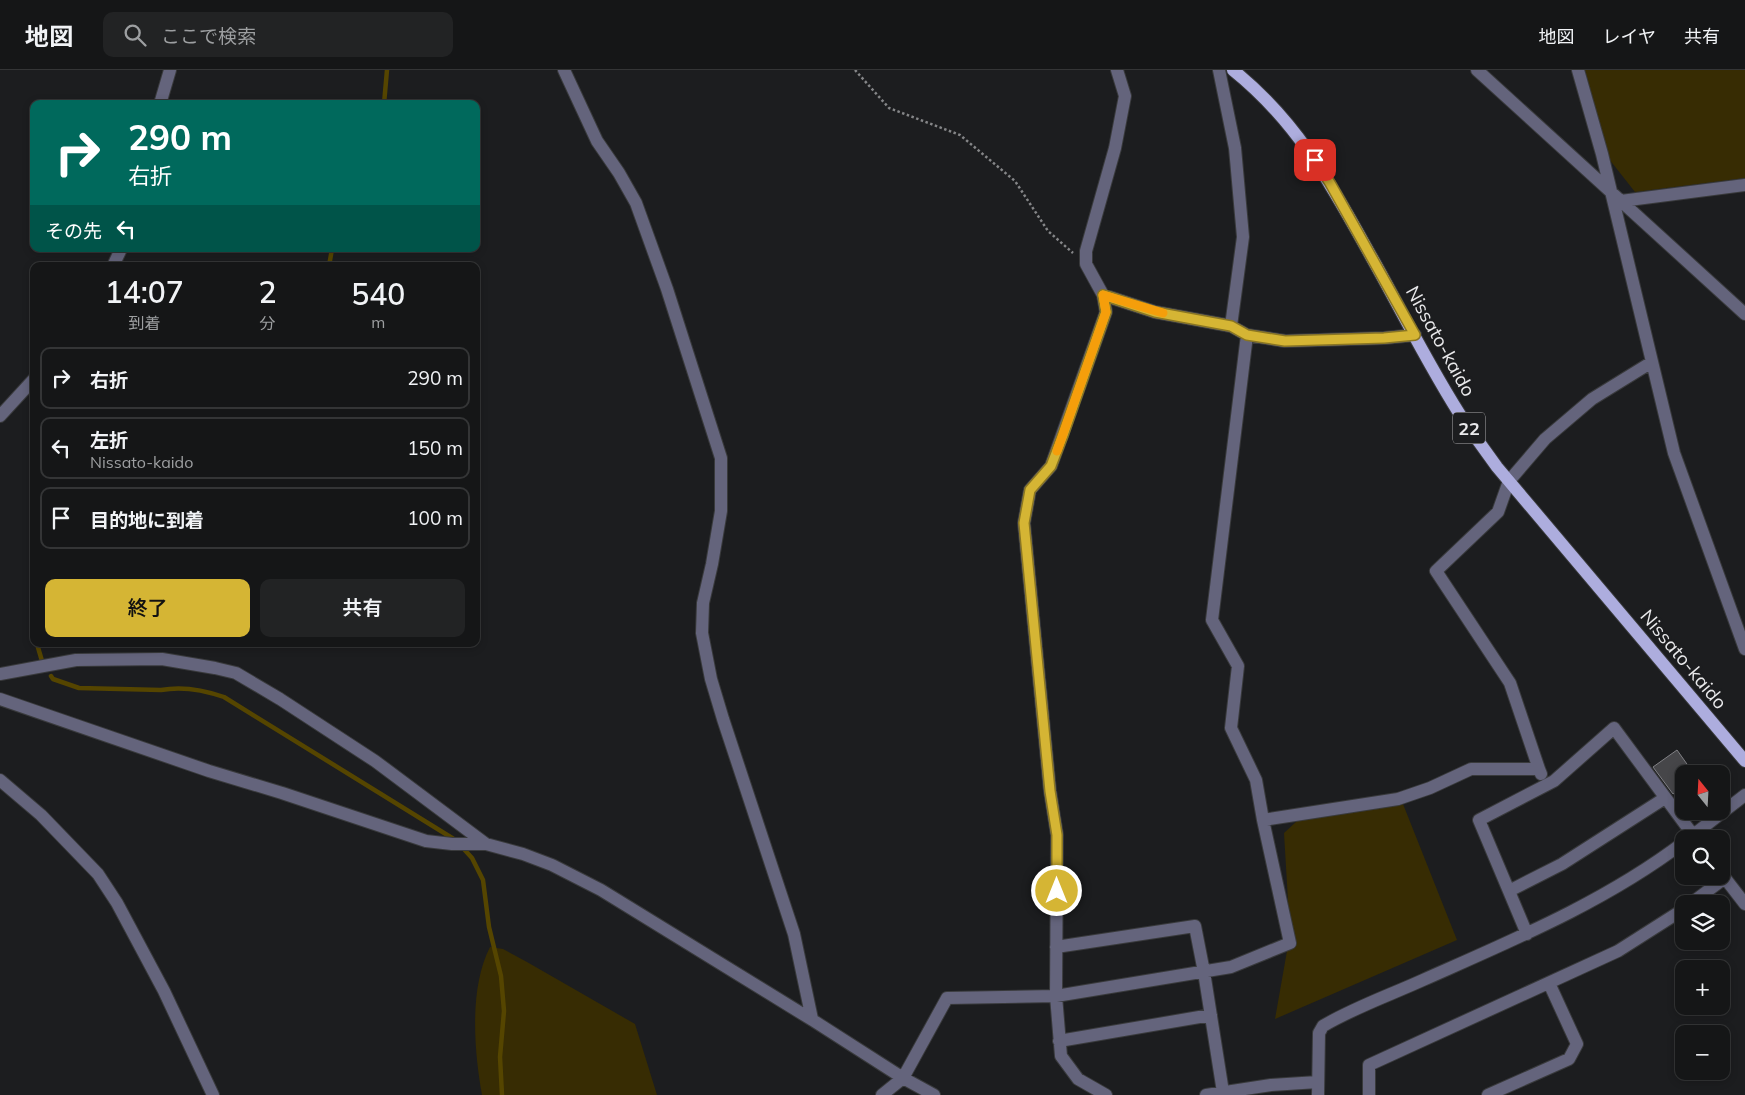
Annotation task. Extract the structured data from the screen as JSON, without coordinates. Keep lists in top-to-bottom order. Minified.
{"streets":{"main road":["Nissato-kaido","22"]},"north":"top","page":{"header":"地図","search":"ここで検索","nav":["地図","レイヤ","共有"],"turn":["290 m","右折"],"then":"その先","eta":["14:07","到着","2","分","540","m"],"list":[{"name":"右折","value":"290 m"},{"name":"左折","note":"Nissato-kaido","value":"150 m"},{"name":"目的地に到着","value":"100 m"}],"buttons":["終了","共有"],"map_buttons":["+","−"]}}
